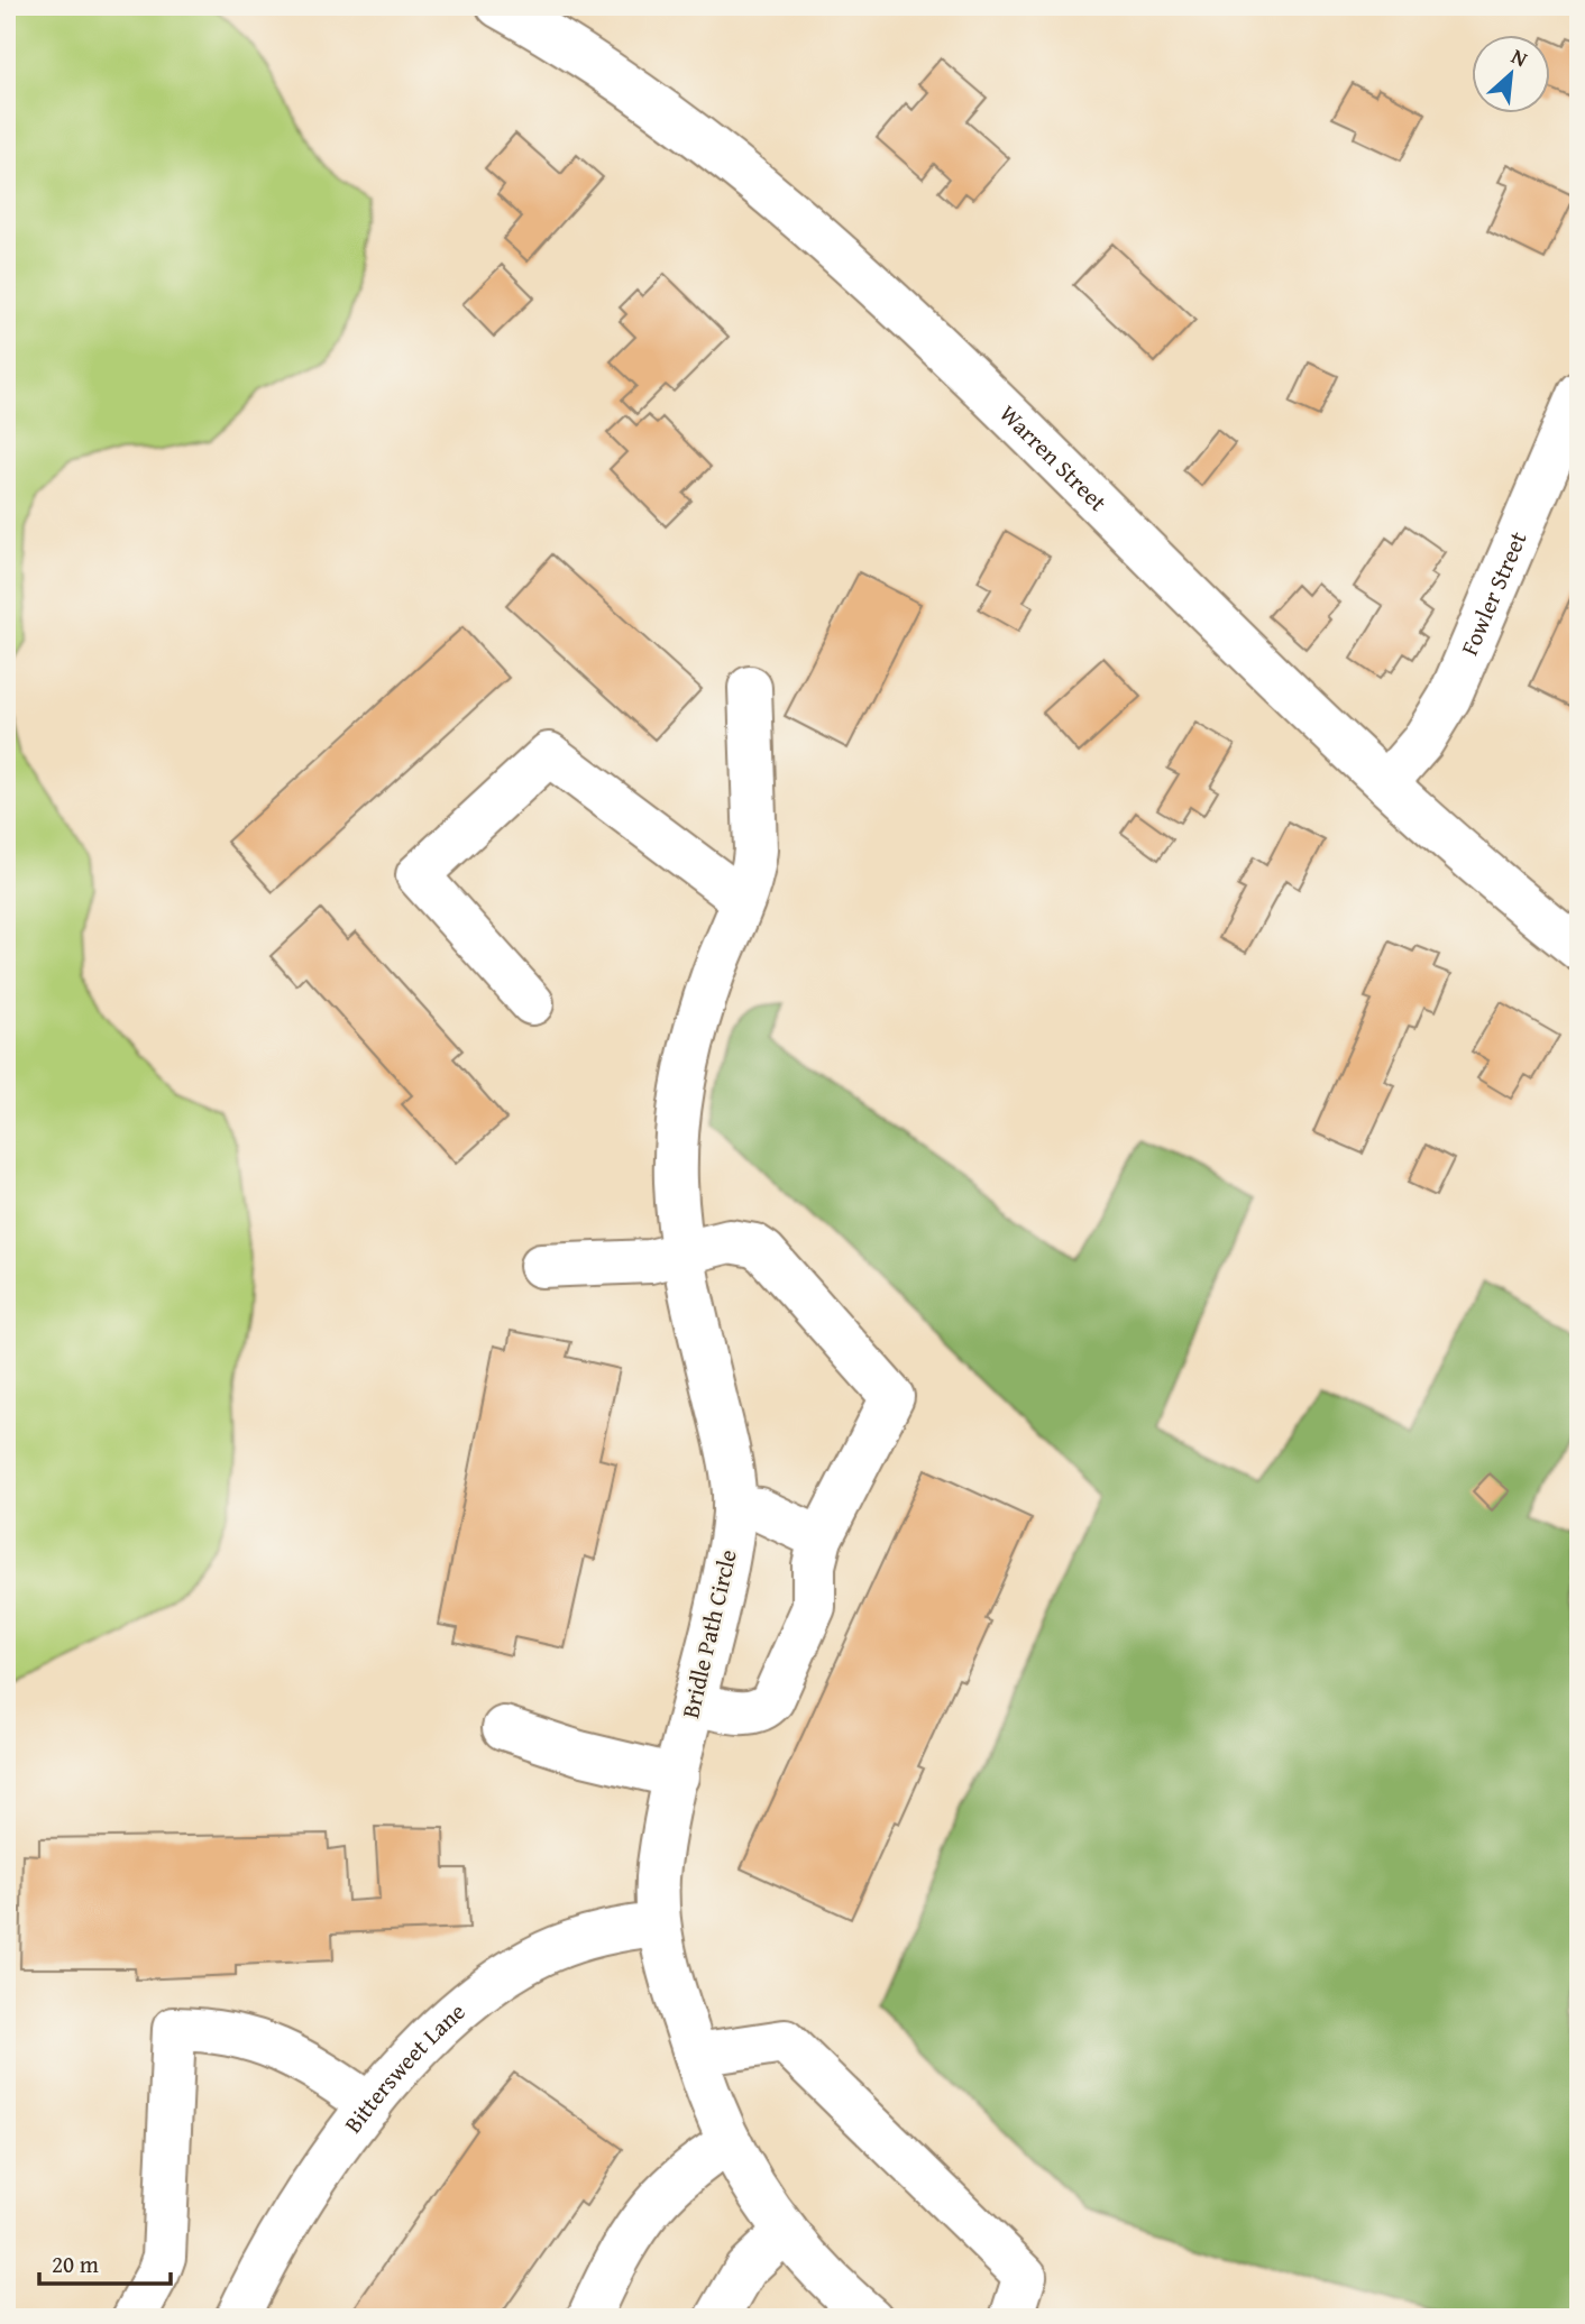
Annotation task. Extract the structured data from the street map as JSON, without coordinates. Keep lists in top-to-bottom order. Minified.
{"streets":{"street":["Warren Street","Fowler Street","Bridle Path Circle","Bittersweet Lane"]},"crossings":[["Warren Street","Fowler Street"],["Bridle Path Circle","Bittersweet Lane"]],"scale_bar":"20 m","north":"top right"}
